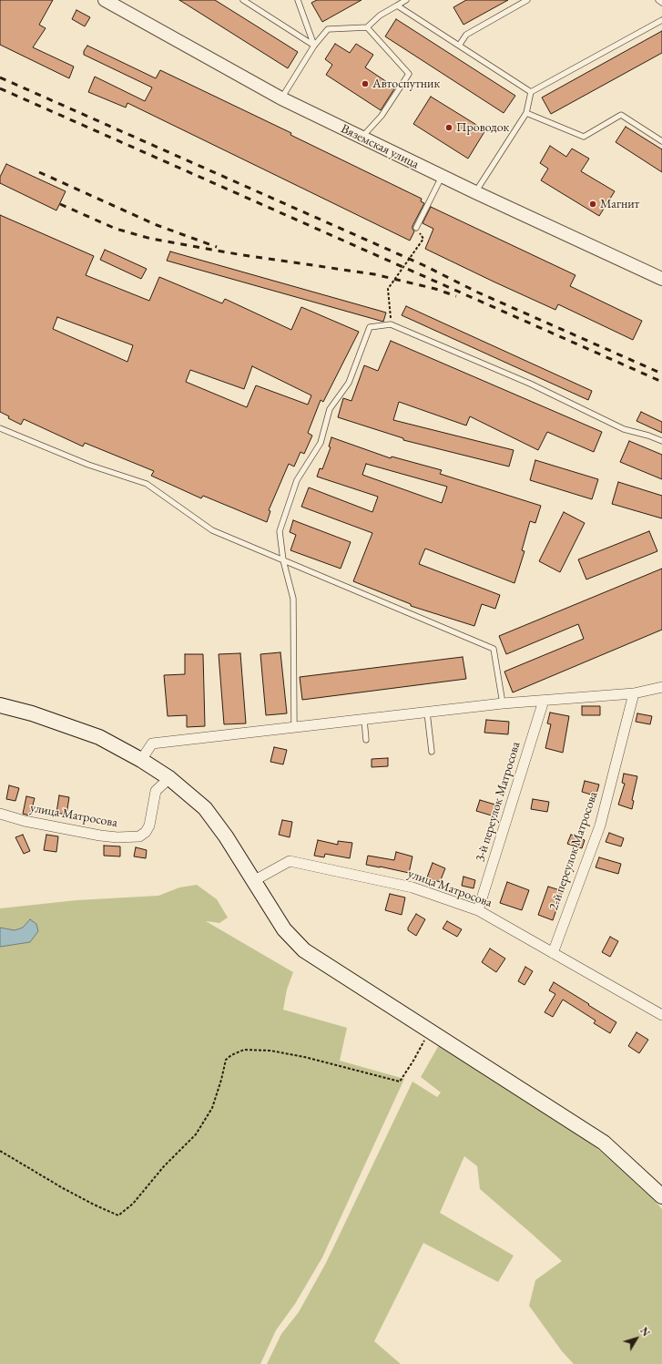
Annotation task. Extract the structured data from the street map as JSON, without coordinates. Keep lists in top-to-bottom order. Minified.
{"streets":{"street":["Вяземская улица","3-й переулок Матросова","улица Матросова","2-й переулок Матросова"]},"crossings":[["3-й переулок Матросова","улица Матросова"],["улица Матросова","2-й переулок Матросова"]],"places":["Автоспутник","Проводок","Магнит"],"north":"top right"}
